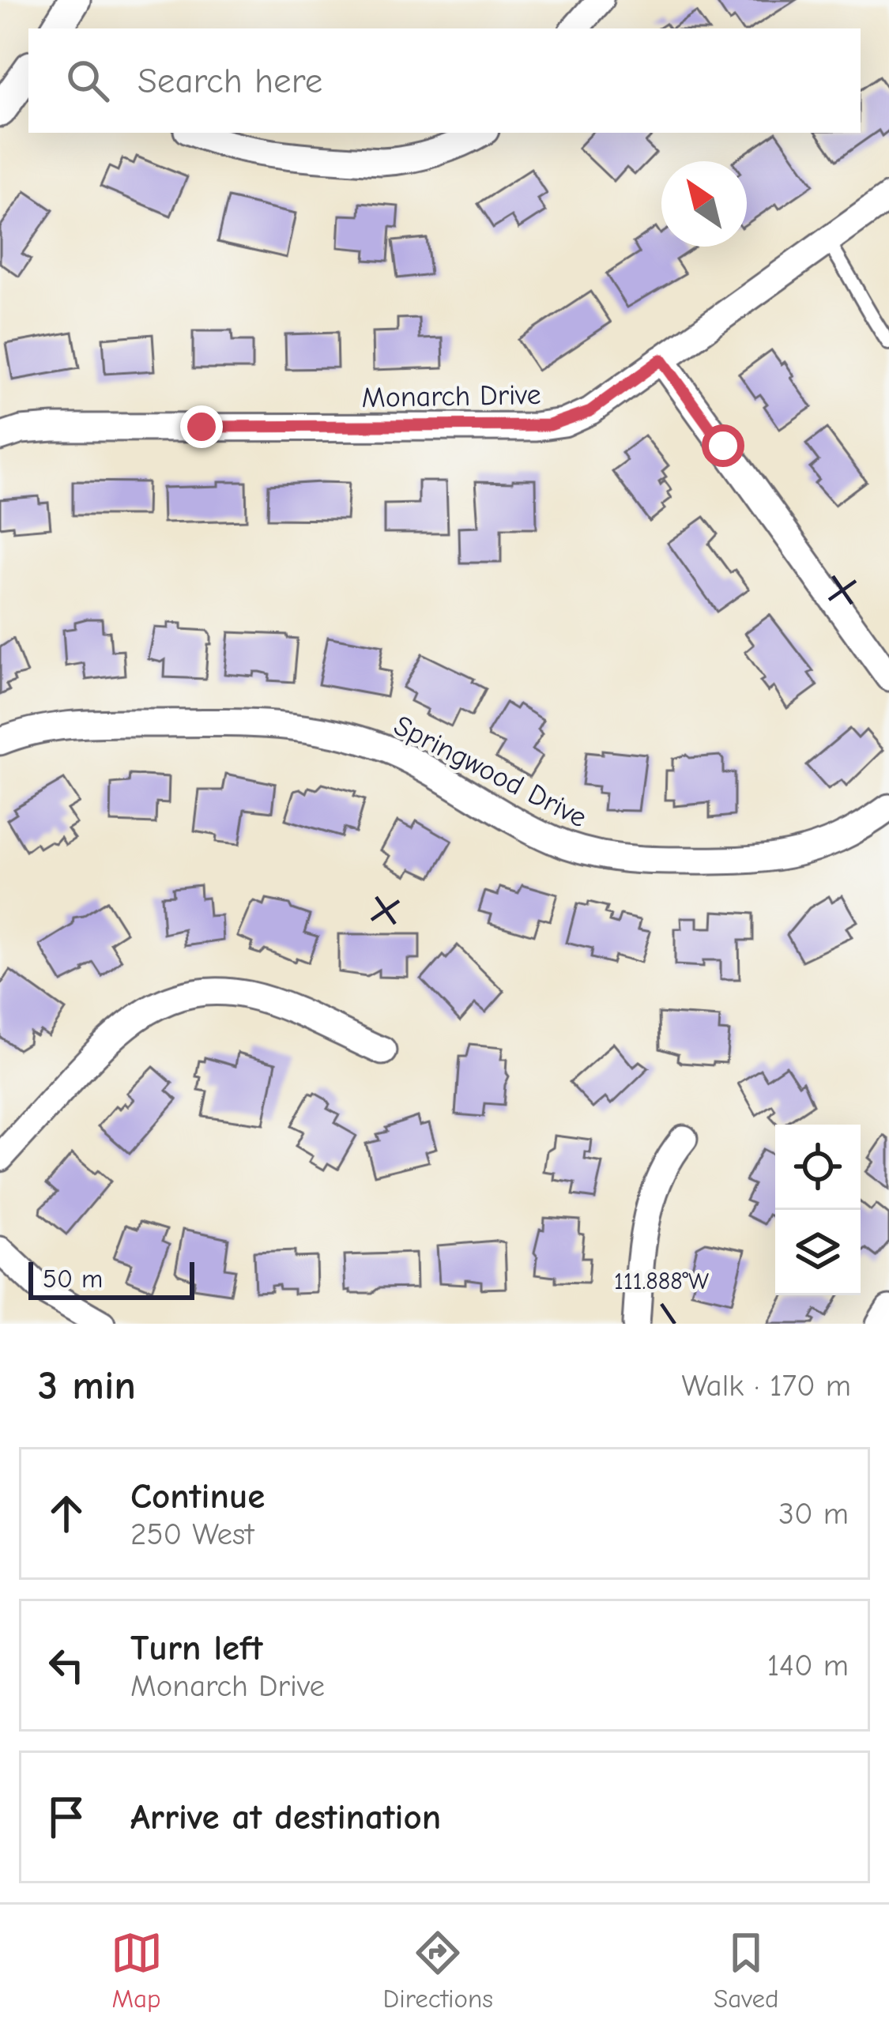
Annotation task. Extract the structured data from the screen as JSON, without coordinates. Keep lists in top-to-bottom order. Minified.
{"streets":{"street":["Monarch Drive","Springwood Drive"]},"scale_bar":"50 m","north":"top left","page":{"search":"Search here","scale":"50 m","heading":["3 min","Walk · 170 m"],"list":[["Continue","250 West","30 m"],["Turn left","Monarch Drive","140 m"],"Arrive at destination"],"nav":["Map","Directions","Saved"]},"coordinates":["111.888°W"]}
